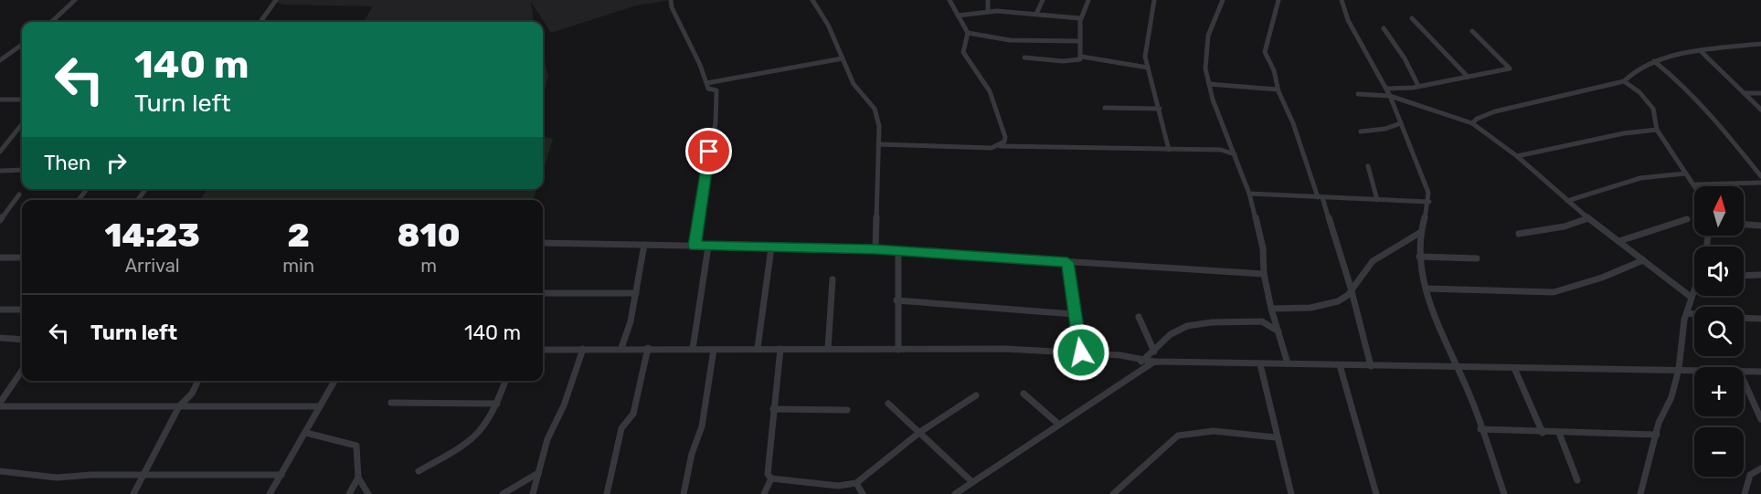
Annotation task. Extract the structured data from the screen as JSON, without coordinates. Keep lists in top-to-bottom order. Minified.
{"north":"top","page":{"turn":["140 m","Turn left"],"then":"Then","map_buttons":["+","−"],"eta":["14:23","Arrival","2","min","810","m"],"list":[{"name":"Turn left","value":"140 m"}]}}
